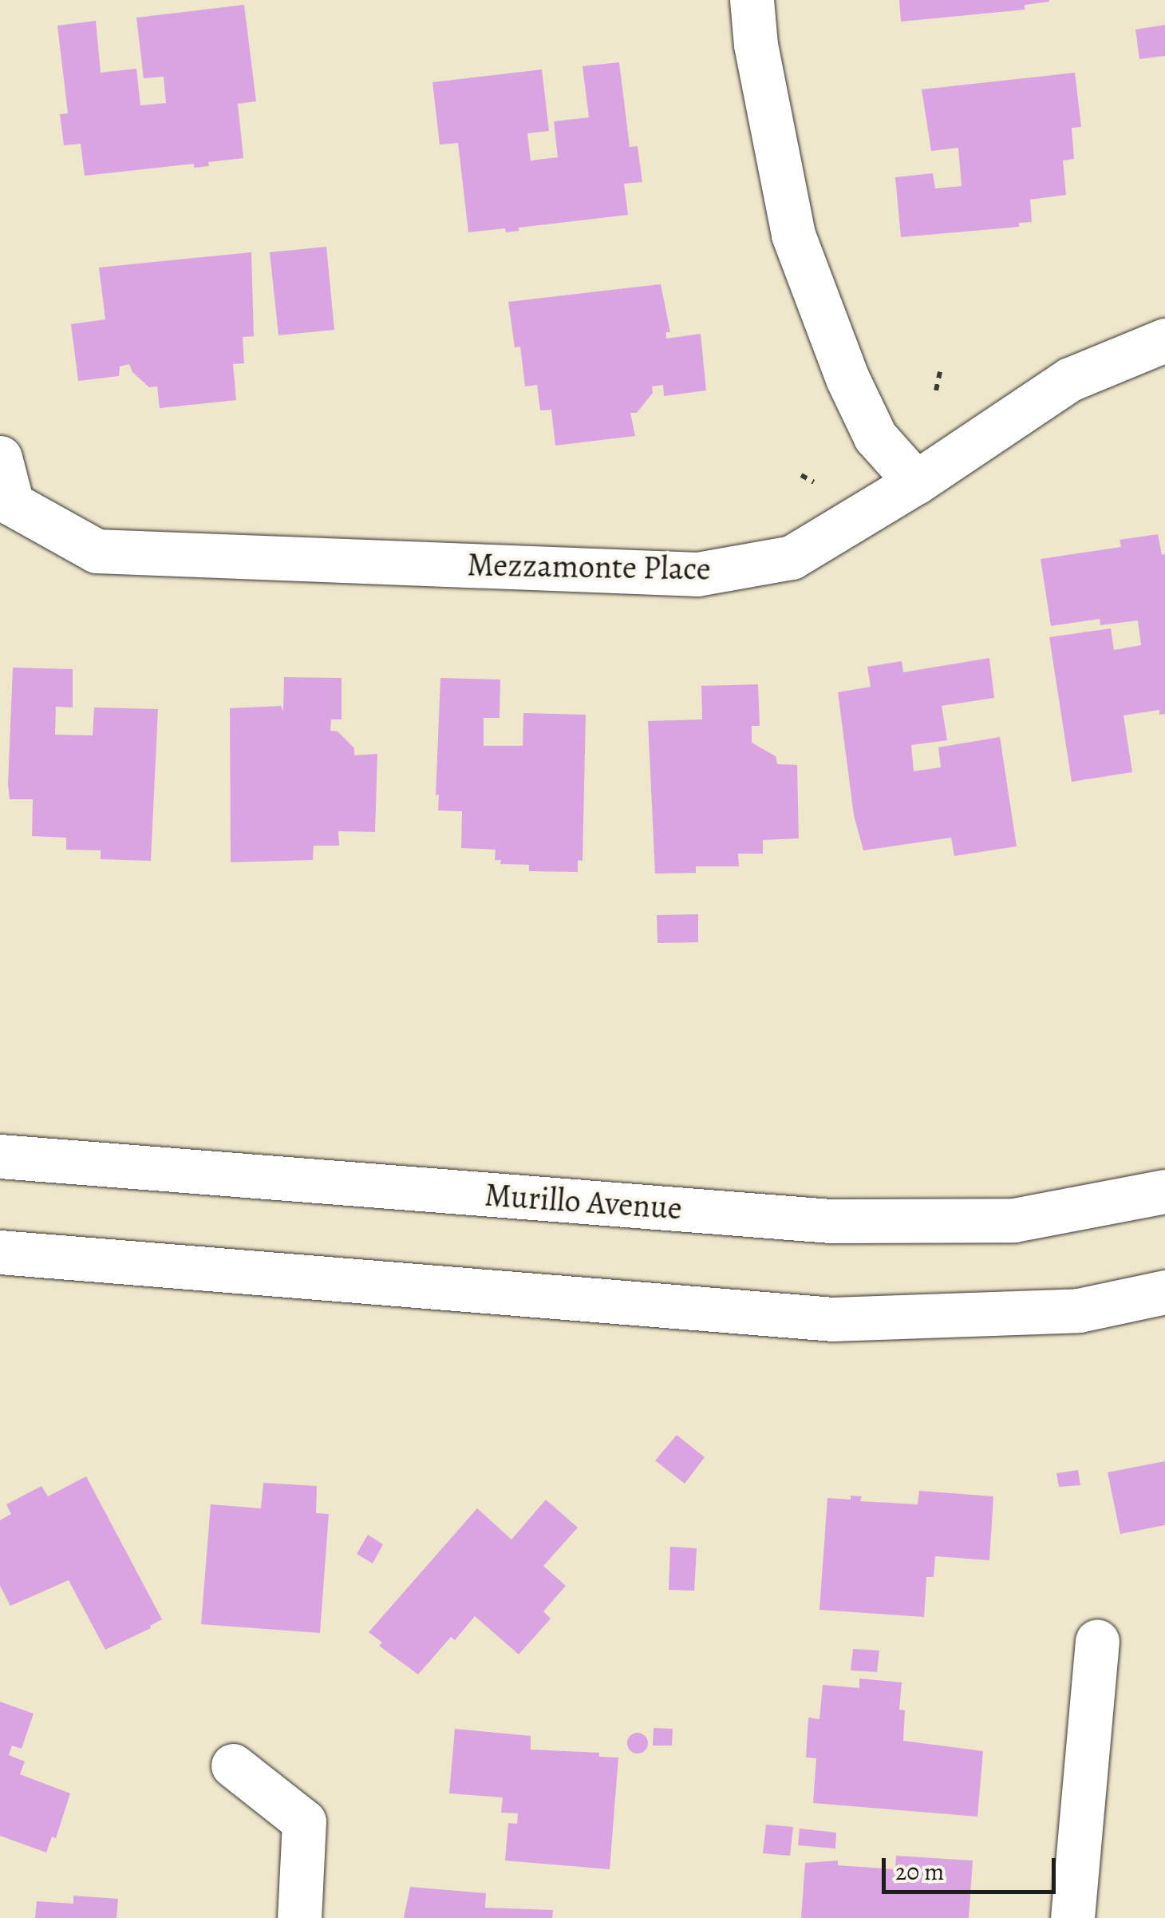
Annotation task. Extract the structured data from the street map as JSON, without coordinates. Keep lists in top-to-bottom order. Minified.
{"streets":{"main road":["Mezzamonte Place","Murillo Avenue"]},"scale_bar":"20 m"}
